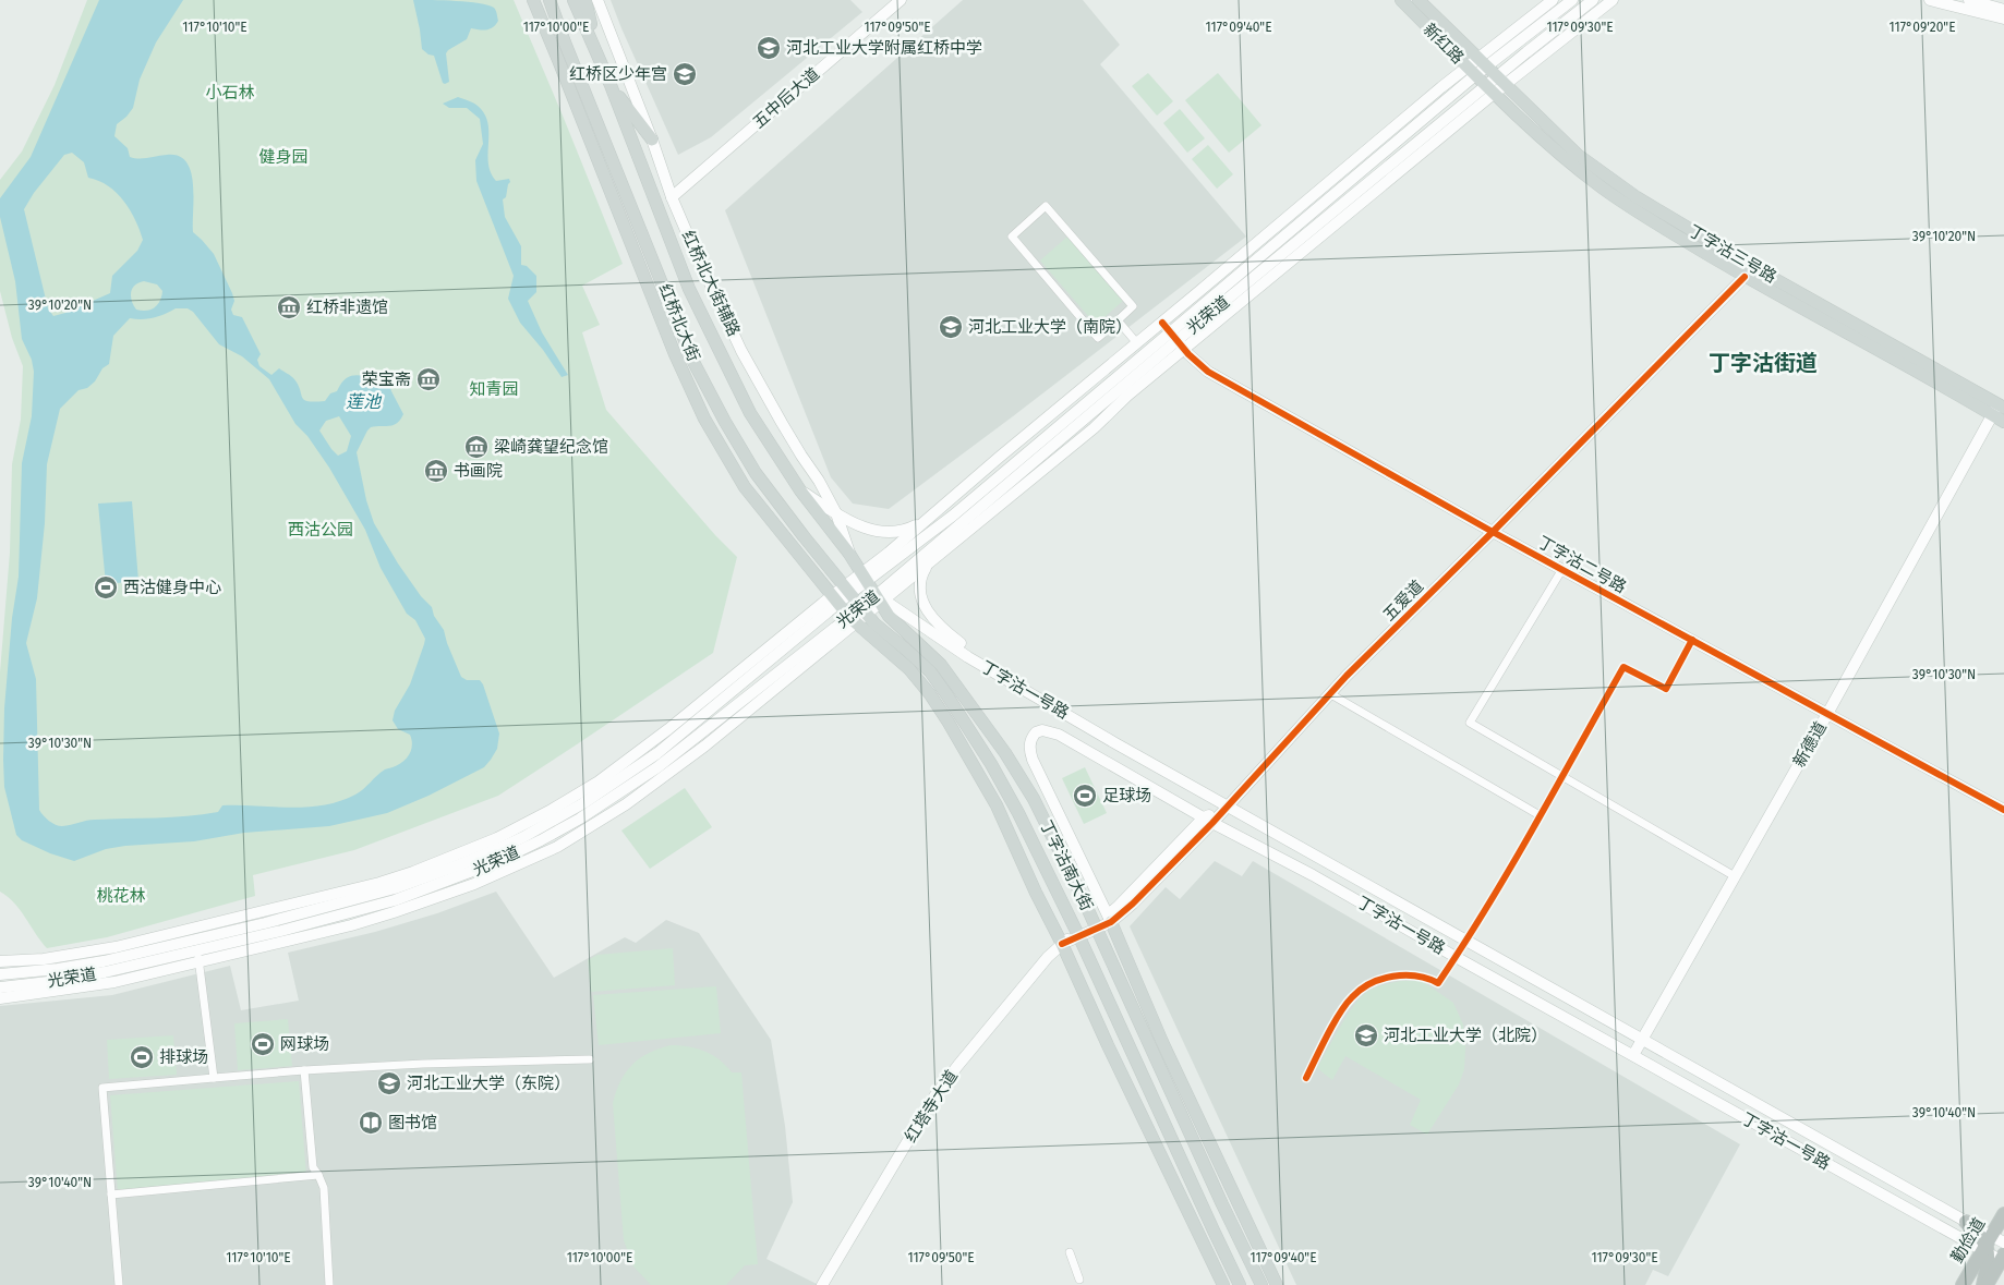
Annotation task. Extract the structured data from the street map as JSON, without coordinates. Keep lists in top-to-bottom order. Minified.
{"streets":{"highway":["勤俭道"],"main road":["新红路","五中后大道","丁字沽三号路","红桥北大街辅路","光荣道","红桥北大街","丁字沽二号路","五爱道","丁字沽一号路","新德道","丁字沽南大街","红塔寺大道"]},"crossings":[["新红路","丁字沽三号路"],["新红路","光荣道"],["五中后大道","红桥北大街辅路"],["丁字沽三号路","光荣道"],["丁字沽三号路","五爱道"],["丁字沽三号路","新德道"],["红桥北大街辅路","红桥北大街"],["光荣道","红桥北大街"],["光荣道","丁字沽二号路"],["光荣道","丁字沽一号路"],["光荣道","丁字沽南大街"],["红桥北大街","丁字沽一号路"],["红桥北大街","丁字沽南大街"],["丁字沽二号路","五爱道"],["丁字沽二号路","新德道"],["五爱道","丁字沽一号路"],["五爱道","丁字沽南大街"],["五爱道","红塔寺大道"],["丁字沽一号路","新德道"],["丁字沽一号路","丁字沽南大街"],["丁字沽一号路","勤俭道"],["丁字沽南大街","红塔寺大道"]],"districts":["丁字沽街道"],"water":["莲池"],"parks":["小石林","健身园","知青园","西沽公园","桃花林"],"places":{"school or university":["河北工业大学附属红桥中学","红桥区少年宫","河北工业大学（南院）","河北工业大学（北院）","河北工业大学（东院）"],"museum":["红桥非遗馆","荣宝斋","梁崎龚望纪念馆","书画院"],"sports":["西沽健身中心","足球场","网球场","排球场"],"library":["图书馆"]},"coordinates":["117°10'10\"E","117°10'00\"E","117°09'50\"E","117°09'40\"E","117°09'30\"E","117°09'20\"E","39°10'20\"N","39°10'30\"N","39°10'40\"N"]}
